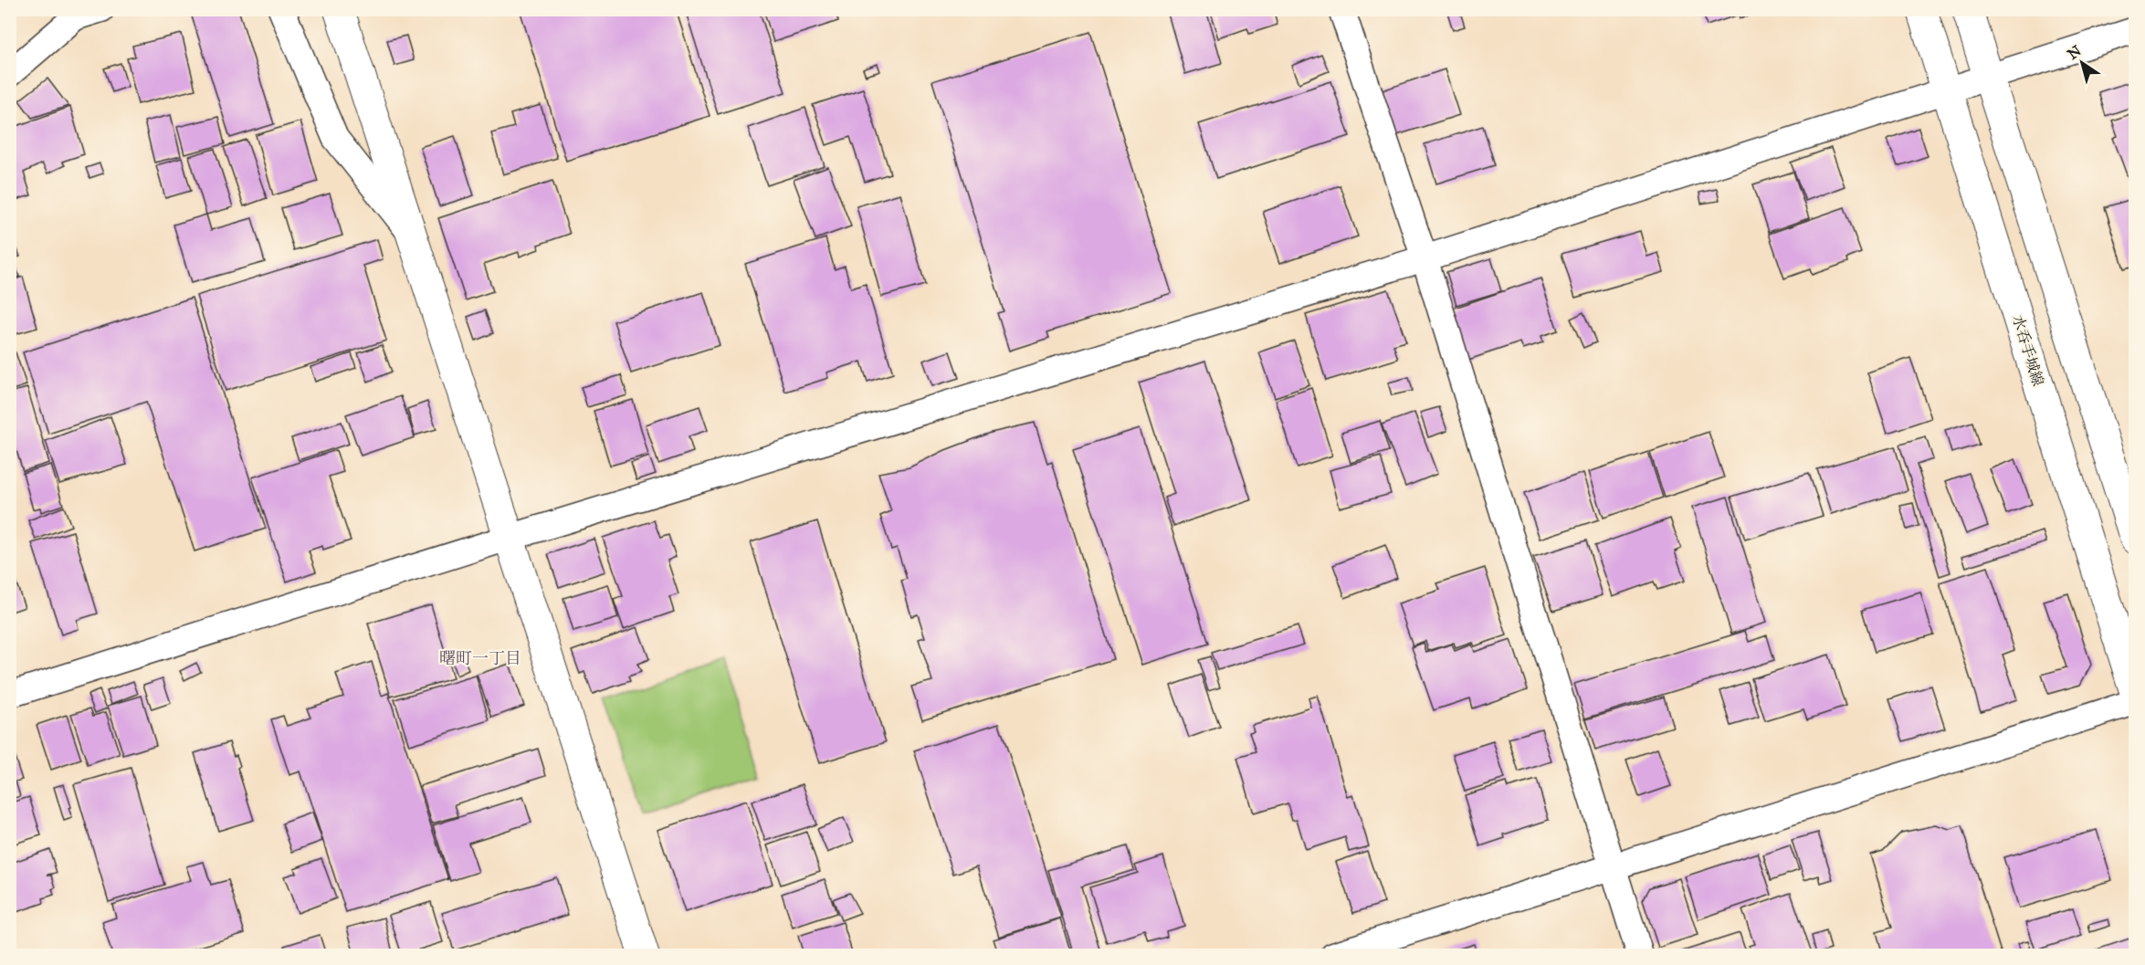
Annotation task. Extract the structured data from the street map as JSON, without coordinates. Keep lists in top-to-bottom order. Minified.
{"streets":{"main road":["水呑手城線"]},"districts":["曙町一丁目"],"north":"top left"}
